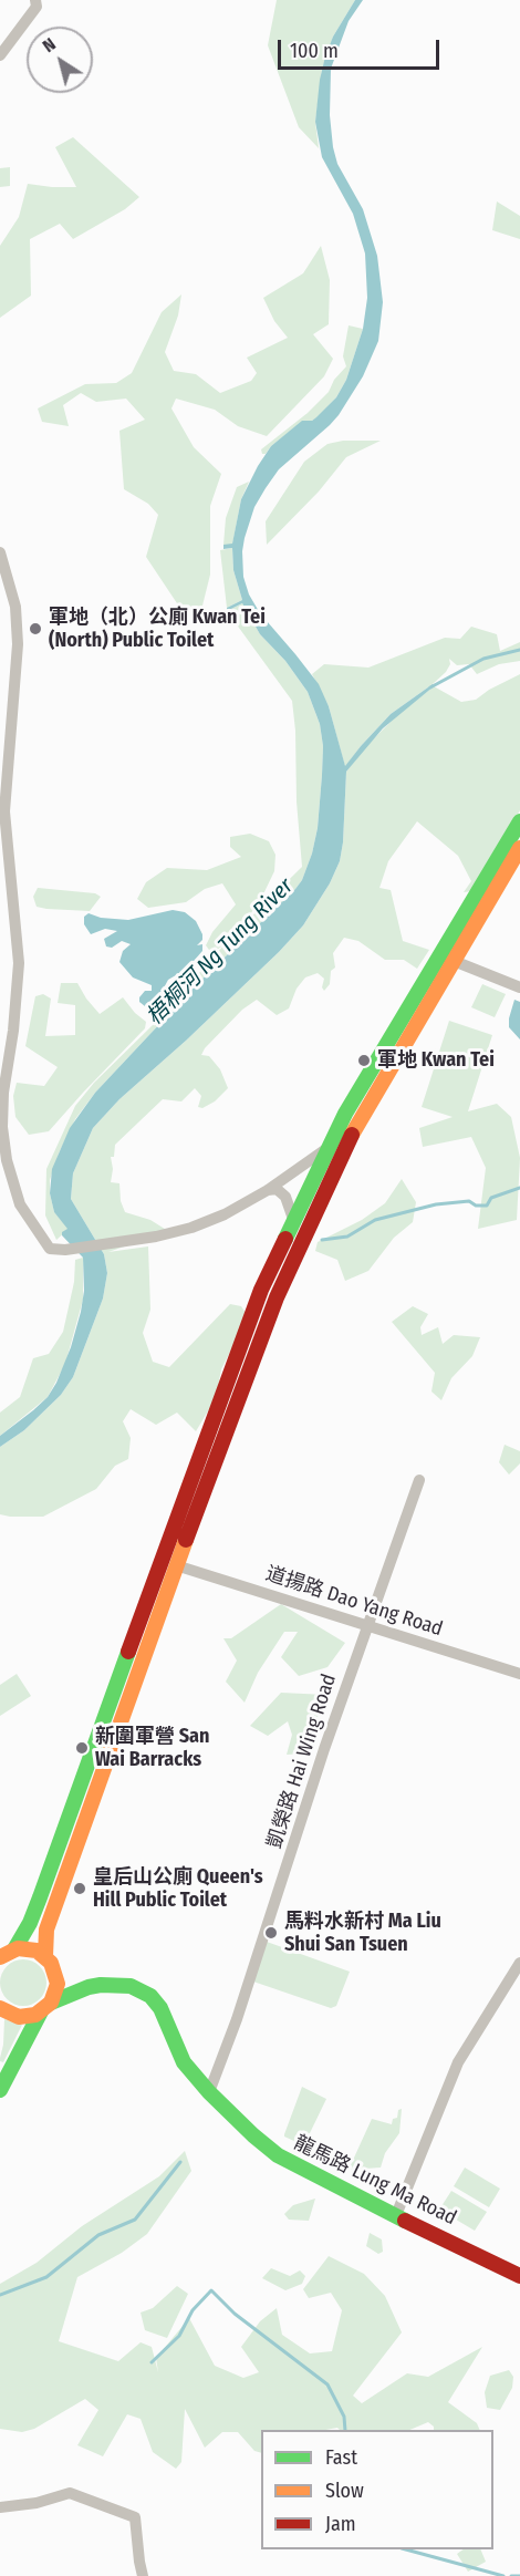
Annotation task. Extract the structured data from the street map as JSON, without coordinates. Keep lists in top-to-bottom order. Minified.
{"streets":{"main road":["龍馬路 Lung Ma Road"],"street":["道揚路 Dao Yang Road","凱榮路 Hai Wing Road"]},"crossings":[["道揚路 Dao Yang Road","凱榮路 Hai Wing Road"],["凱榮路 Hai Wing Road","龍馬路 Lung Ma Road"]],"water":["梧桐河 Ng Tung River"],"places":["軍地（北）公廁 Kwan Tei (North) Public Toilet","軍地 Kwan Tei","新圍軍營 San Wai Barracks","皇后山公廁 Queen's Hill Public Toilet","馬料水新村 Ma Liu Shui San Tsuen"],"legend":["Fast","Slow","Jam"],"scale_bar":"100 m","north":"top left"}
